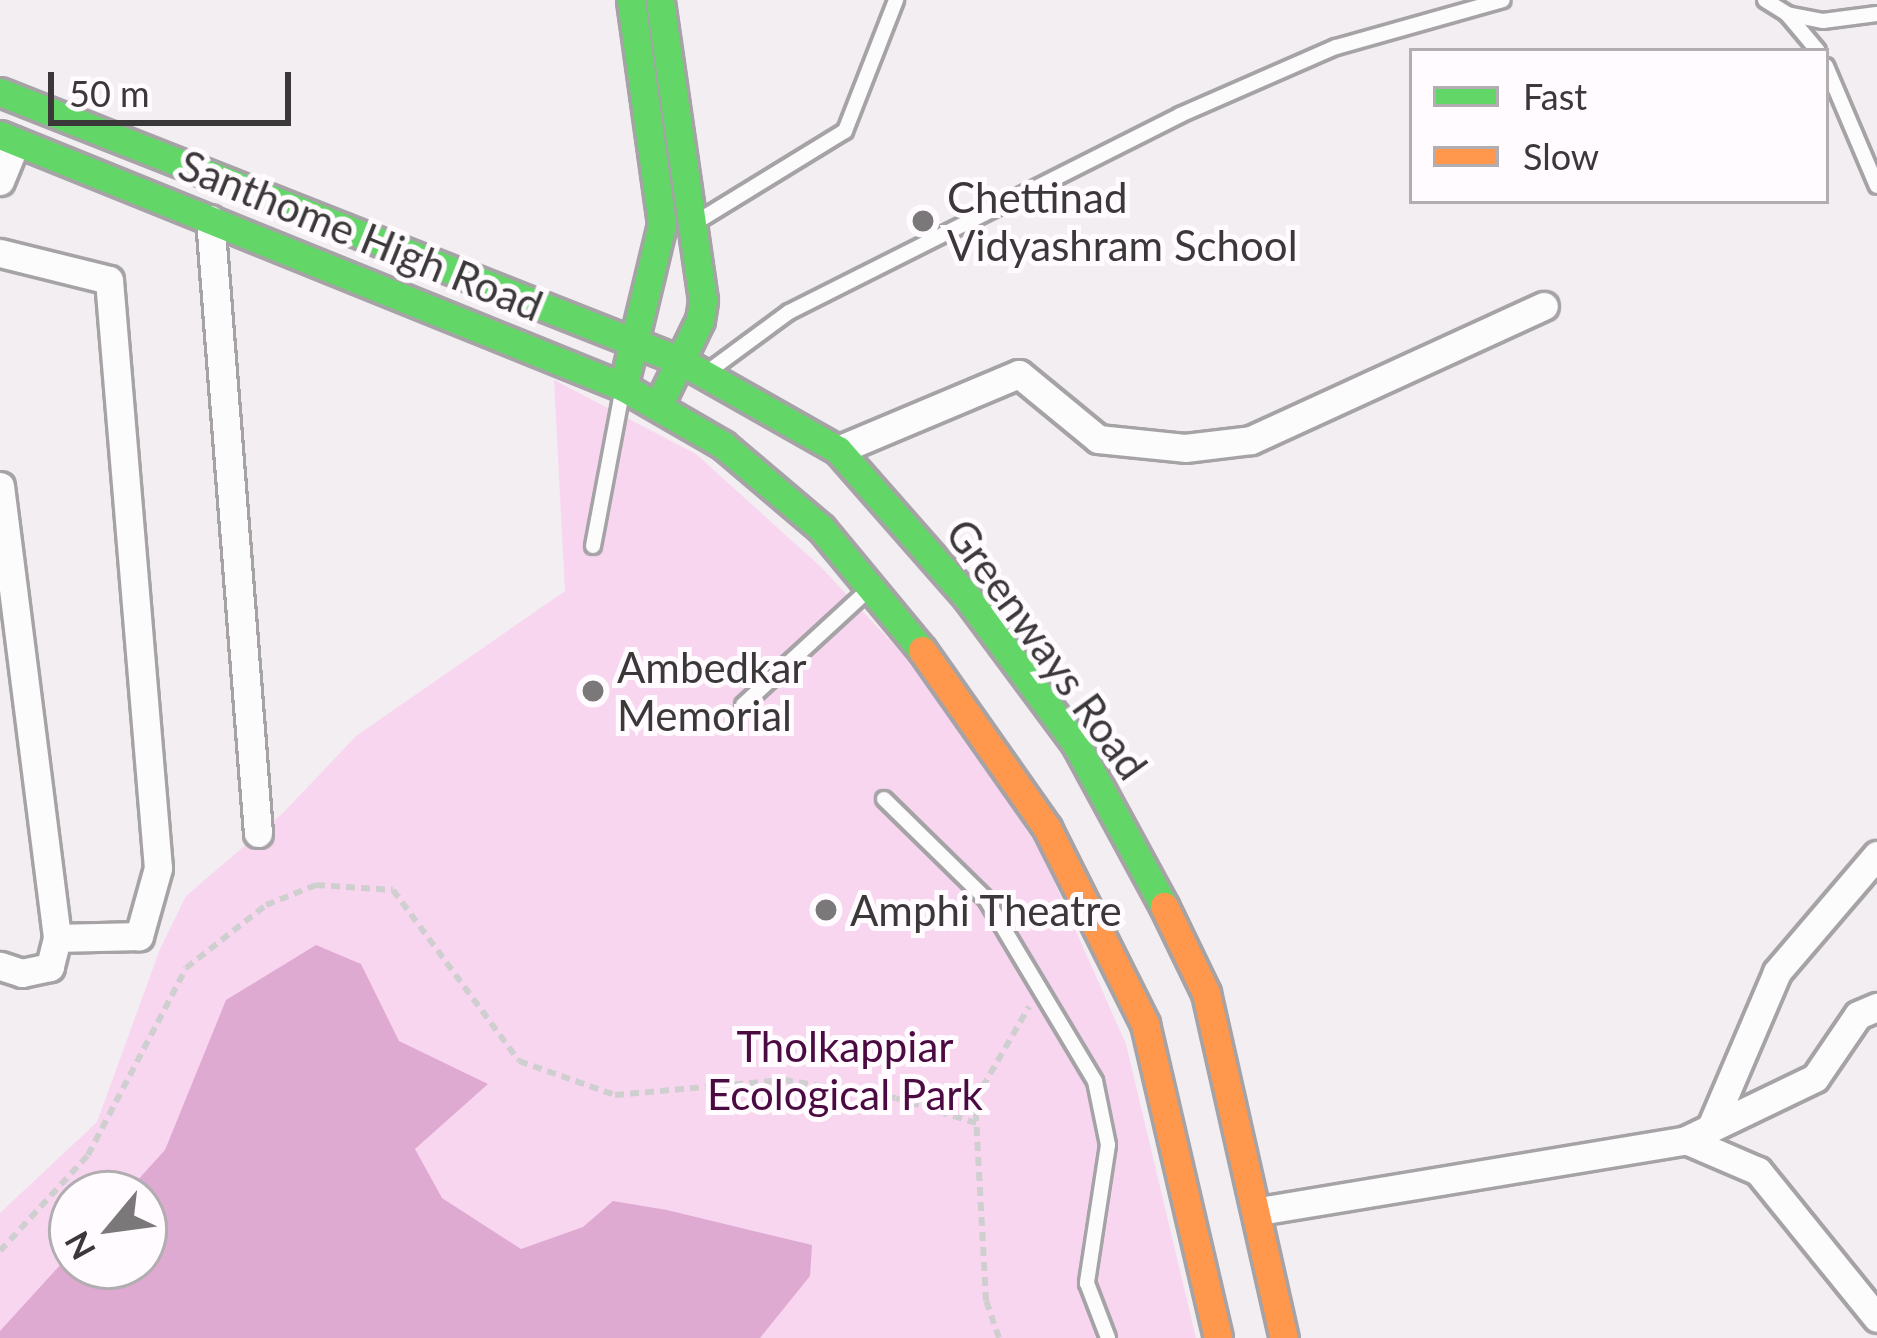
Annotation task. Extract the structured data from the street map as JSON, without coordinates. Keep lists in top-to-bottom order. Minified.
{"streets":{"main road":["Santhome High Road","Greenways Road"]},"crossings":[["Santhome High Road","Greenways Road"]],"parks":["Tholkappiar Ecological Park"],"places":["Chettinad Vidyashram School","Ambedkar Memorial","Amphi Theatre"],"legend":["Fast","Slow"],"scale_bar":"50 m","north":"bottom left"}
